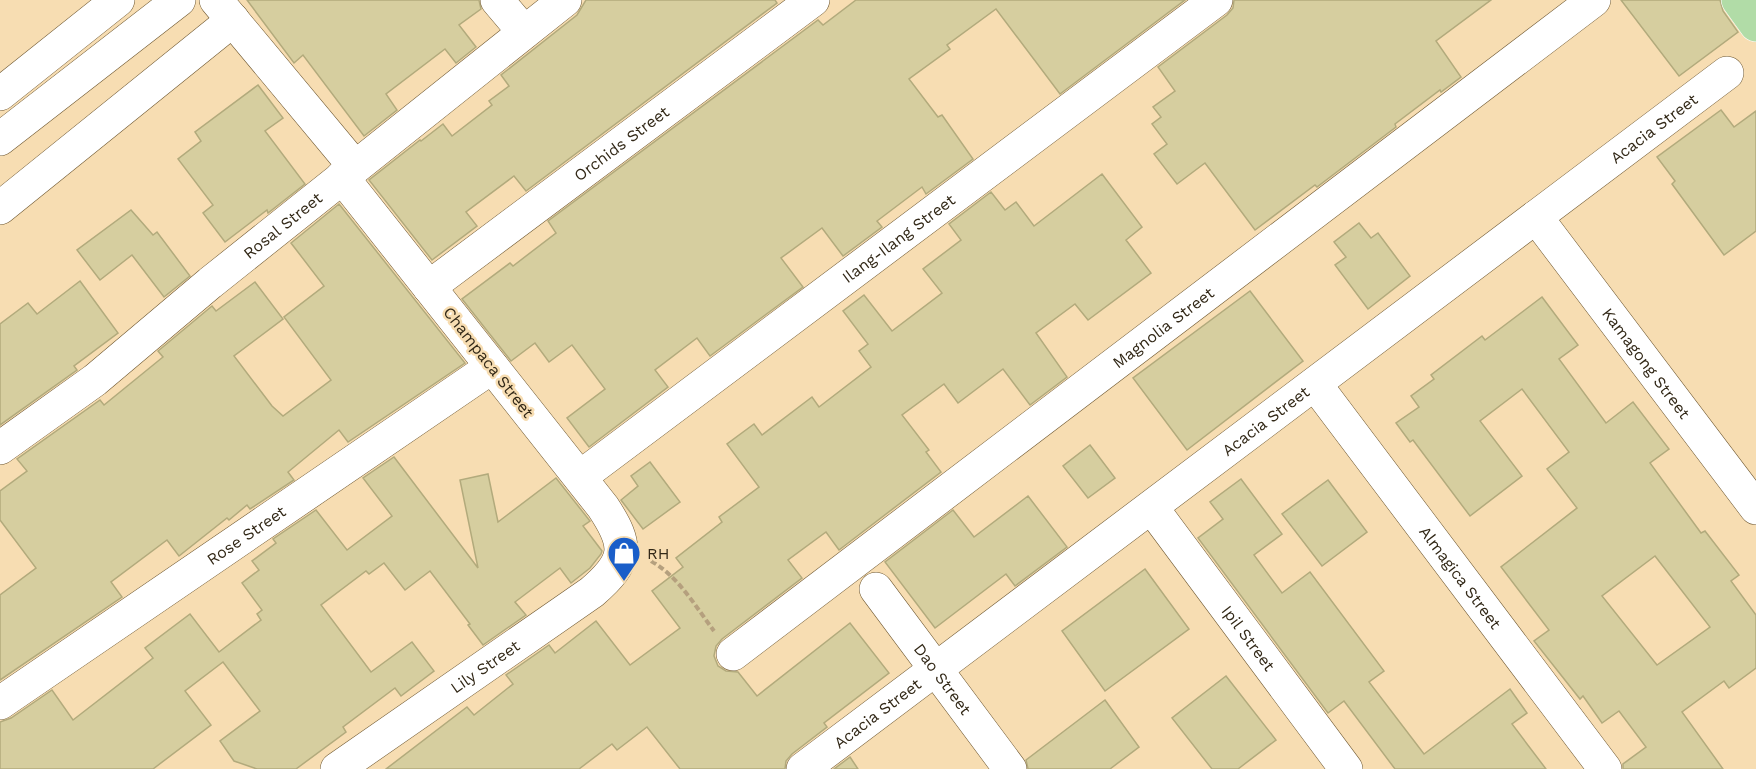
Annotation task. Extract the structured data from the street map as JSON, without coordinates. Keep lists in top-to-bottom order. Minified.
{"streets":{"street":["Acacia Street","Orchids Street","Rosal Street","Ilang-Ilang Street","Magnolia Street","Champaca Street","Kamagong Street","Rose Street","Almagica Street","Ipil Street","Lily Street","Dao Street"]},"crossings":[["Acacia Street","Kamagong Street"],["Acacia Street","Almagica Street"],["Acacia Street","Ipil Street"],["Acacia Street","Dao Street"],["Orchids Street","Champaca Street"],["Rosal Street","Champaca Street"],["Ilang-Ilang Street","Champaca Street"],["Champaca Street","Rose Street"],["Champaca Street","Lily Street"]],"places":{"shop":["RH"]}}
